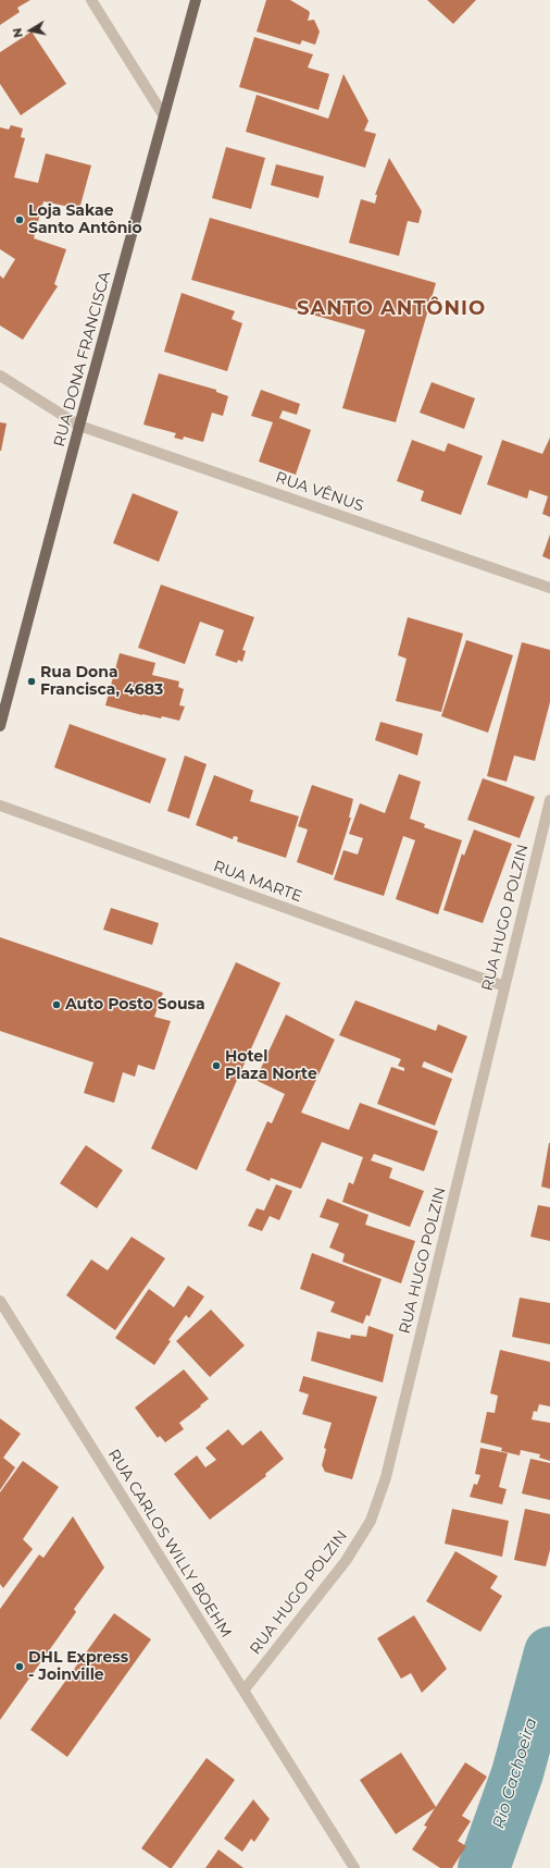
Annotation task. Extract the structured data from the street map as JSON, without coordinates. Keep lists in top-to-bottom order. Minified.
{"streets":{"main road":["RUA DONA FRANCISCA"],"street":["RUA VÊNUS","RUA MARTE","RUA HUGO POLZIN","RUA CARLOS WILLY BOEHM"]},"crossings":[["RUA DONA FRANCISCA","RUA VÊNUS"],["RUA MARTE","RUA HUGO POLZIN"],["RUA HUGO POLZIN","RUA CARLOS WILLY BOEHM"]],"districts":["SANTO ANTÔNIO"],"water":["Rio Cachoeira"],"places":["Loja Sakae Santo Antônio","Rua Dona Francisca, 4683","Auto Posto Sousa","Hotel Plaza Norte","DHL Express - Joinville"],"north":"left"}
